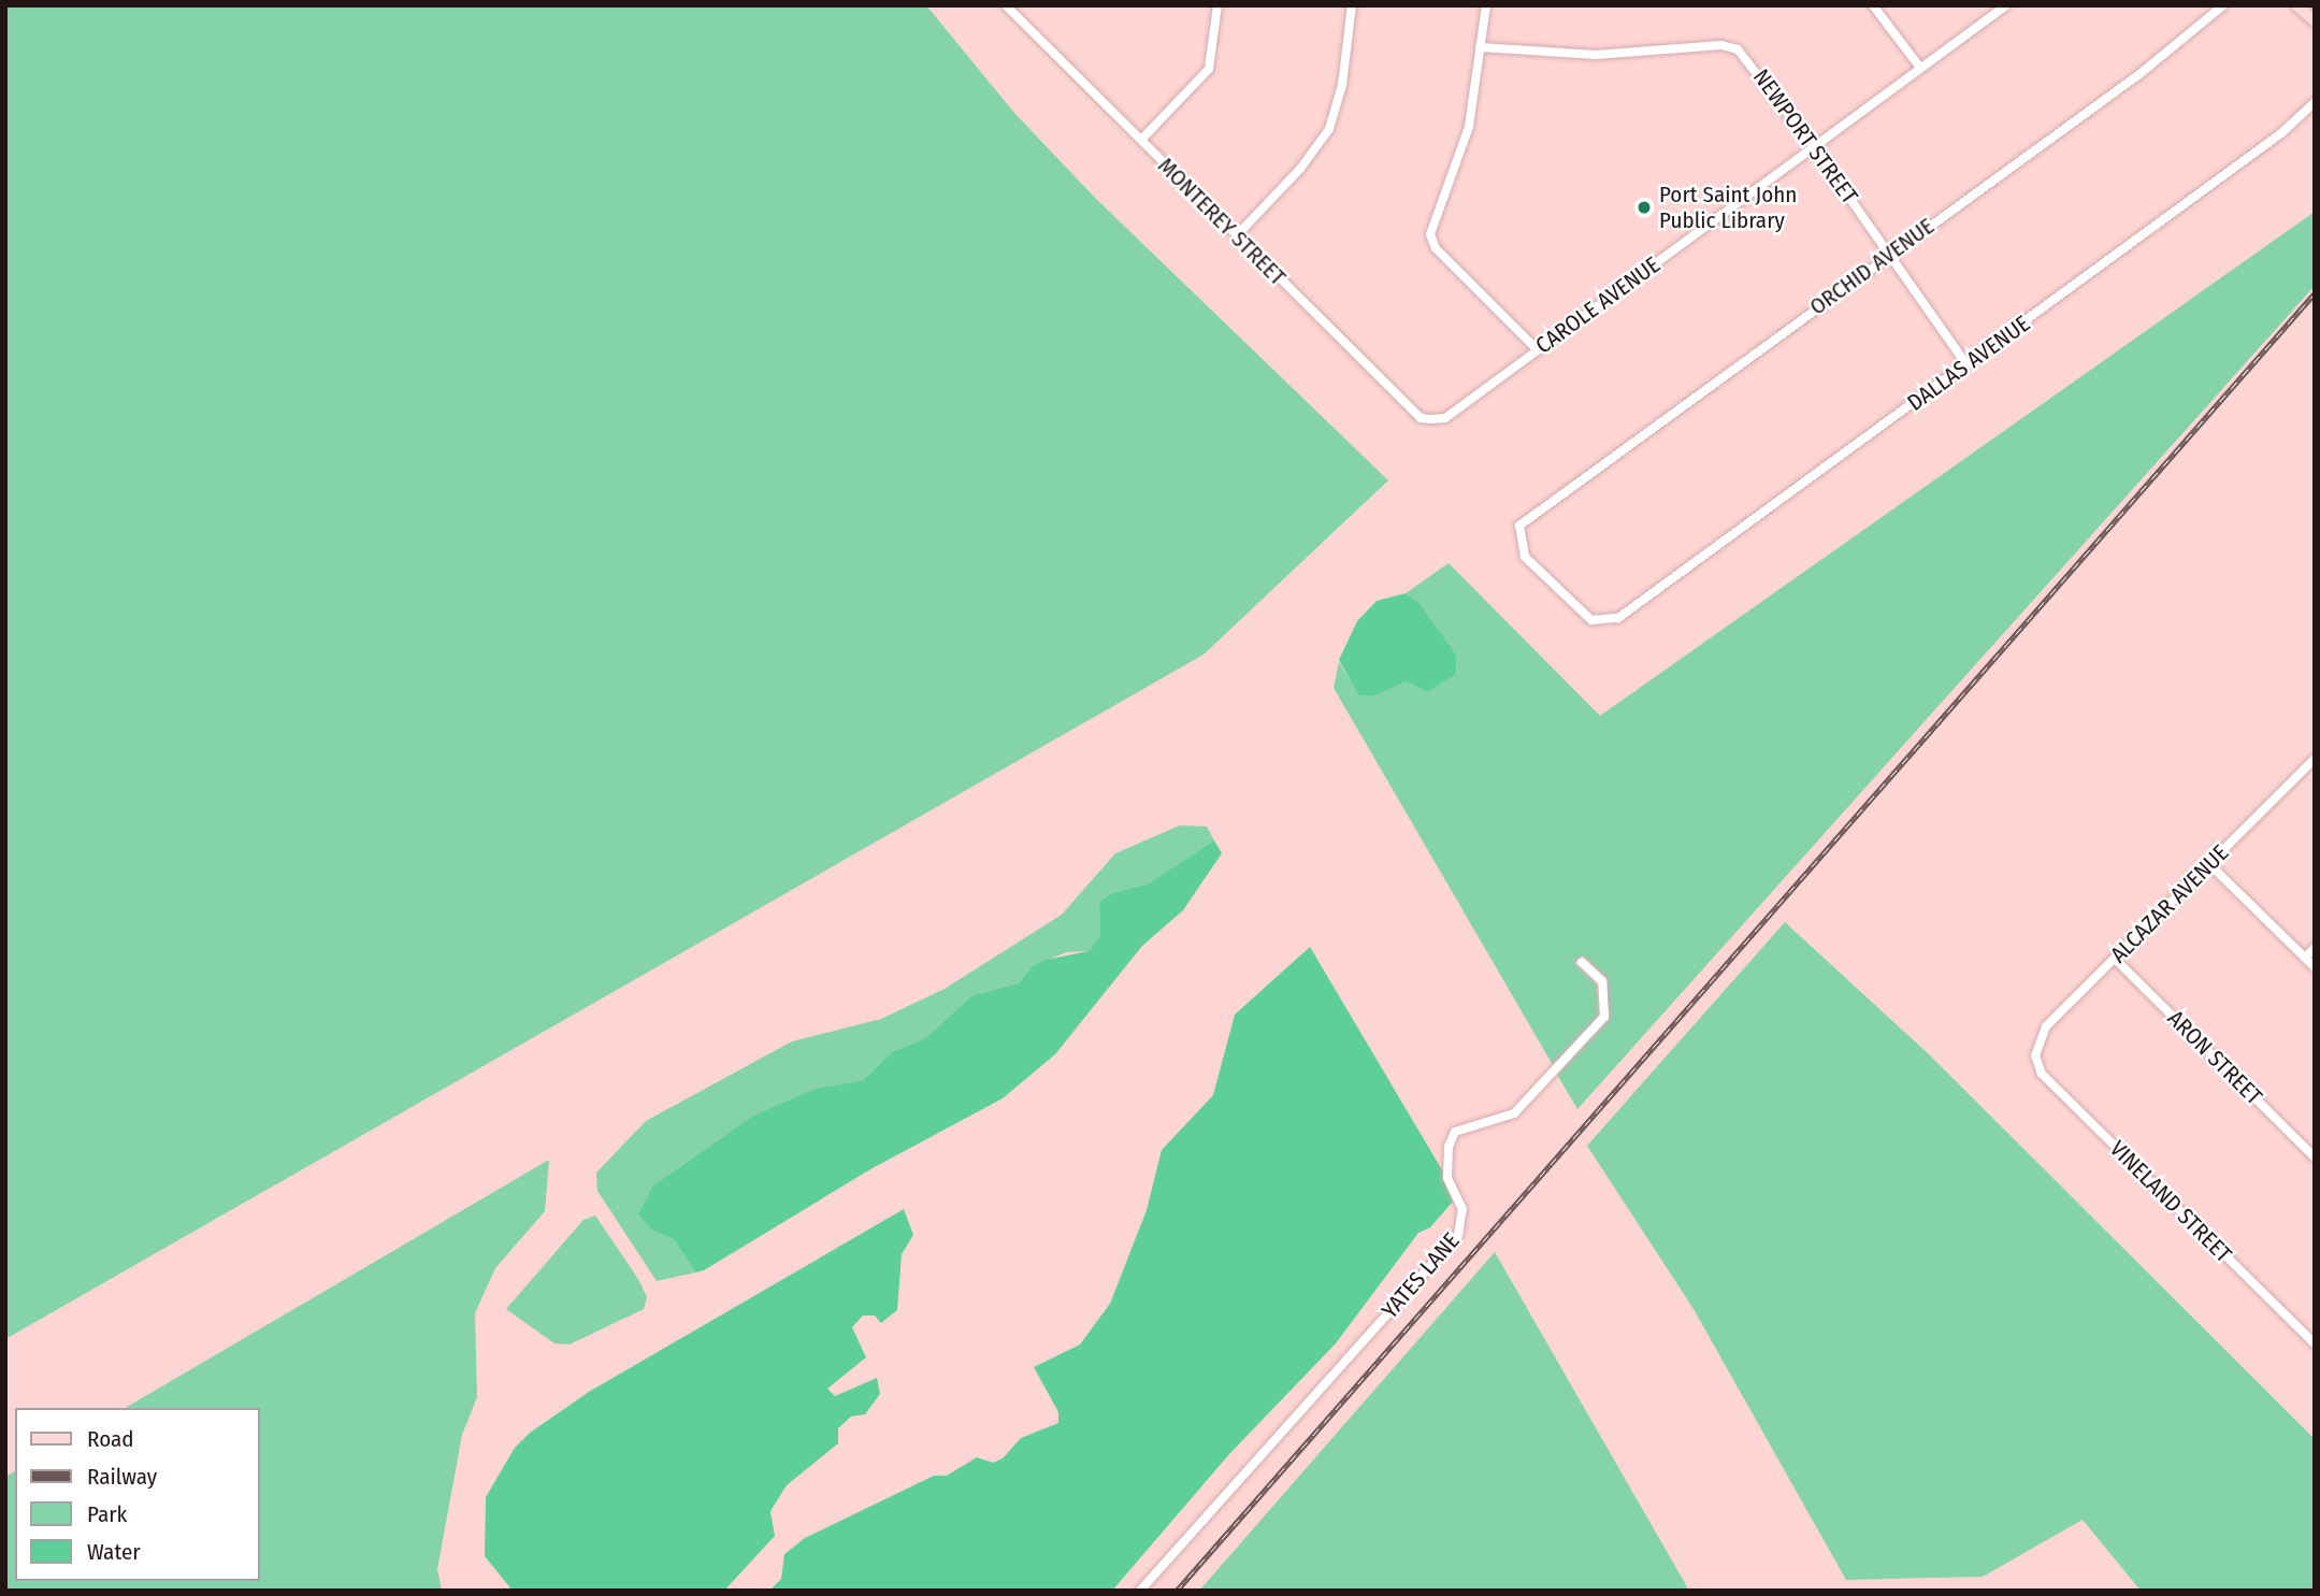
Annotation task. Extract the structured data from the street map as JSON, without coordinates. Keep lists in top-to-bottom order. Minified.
{"streets":{"street":["NEWPORT STREET","MONTEREY STREET","ORCHID AVENUE","CAROLE AVENUE","DALLAS AVENUE","ALCAZAR AVENUE","ARON STREET","VINELAND STREET","YATES LANE"]},"crossings":[["NEWPORT STREET","ORCHID AVENUE"],["NEWPORT STREET","CAROLE AVENUE"],["NEWPORT STREET","DALLAS AVENUE"],["MONTEREY STREET","CAROLE AVENUE"],["ORCHID AVENUE","DALLAS AVENUE"],["ALCAZAR AVENUE","ARON STREET"],["ALCAZAR AVENUE","VINELAND STREET"]],"places":["Port Saint John Public Library"],"legend":["Road","Railway","Park","Water"]}
